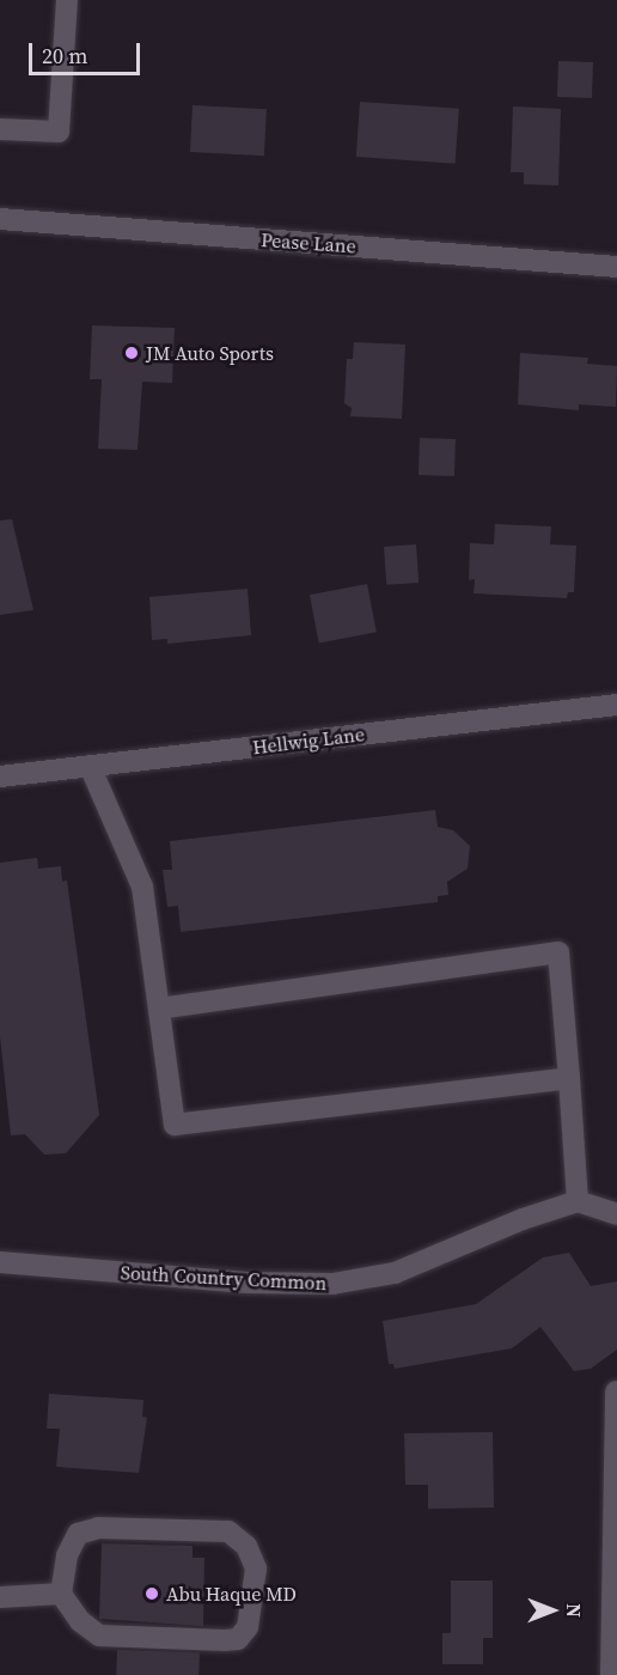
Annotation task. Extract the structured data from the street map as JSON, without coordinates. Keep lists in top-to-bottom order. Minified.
{"streets":{"street":["Pease Lane","Hellwig Lane","South Country Common"]},"places":["JM Auto Sports","Abu Haque MD"],"scale_bar":"20 m","north":"right"}
